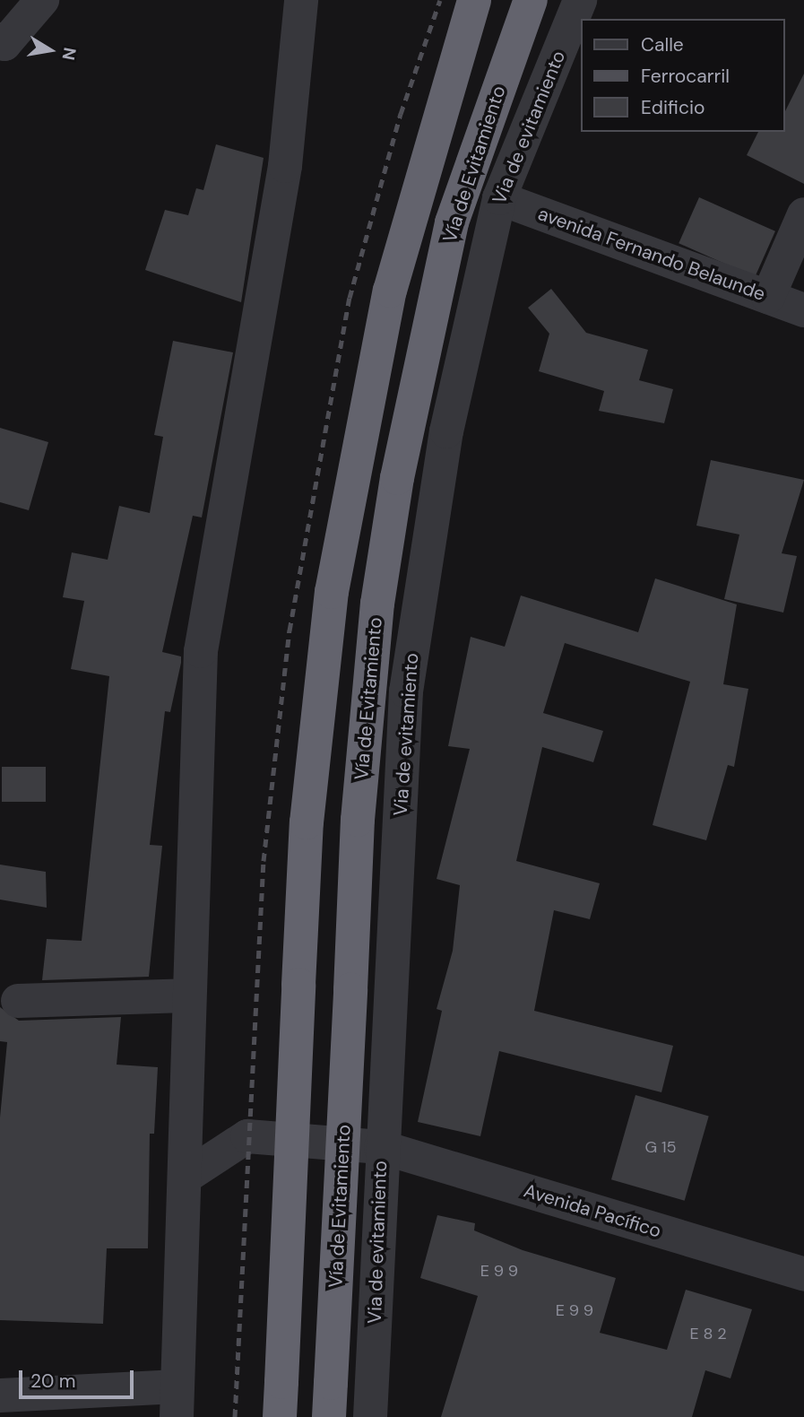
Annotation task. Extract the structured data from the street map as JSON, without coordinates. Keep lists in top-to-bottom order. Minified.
{"streets":{"highway":["Vía de Evitamiento"],"street":["Via de evitamiento","avenida Fernando Belaunde","Avenida Pacífico"]},"crossings":[["Via de evitamiento","avenida Fernando Belaunde"],["Via de evitamiento","Avenida Pacífico"]],"house_numbers":["G 15","E 9 9","E 9 9","E 8 2"],"legend":["Calle","Ferrocarril","Edificio"],"scale_bar":"20 m","north":"right"}
